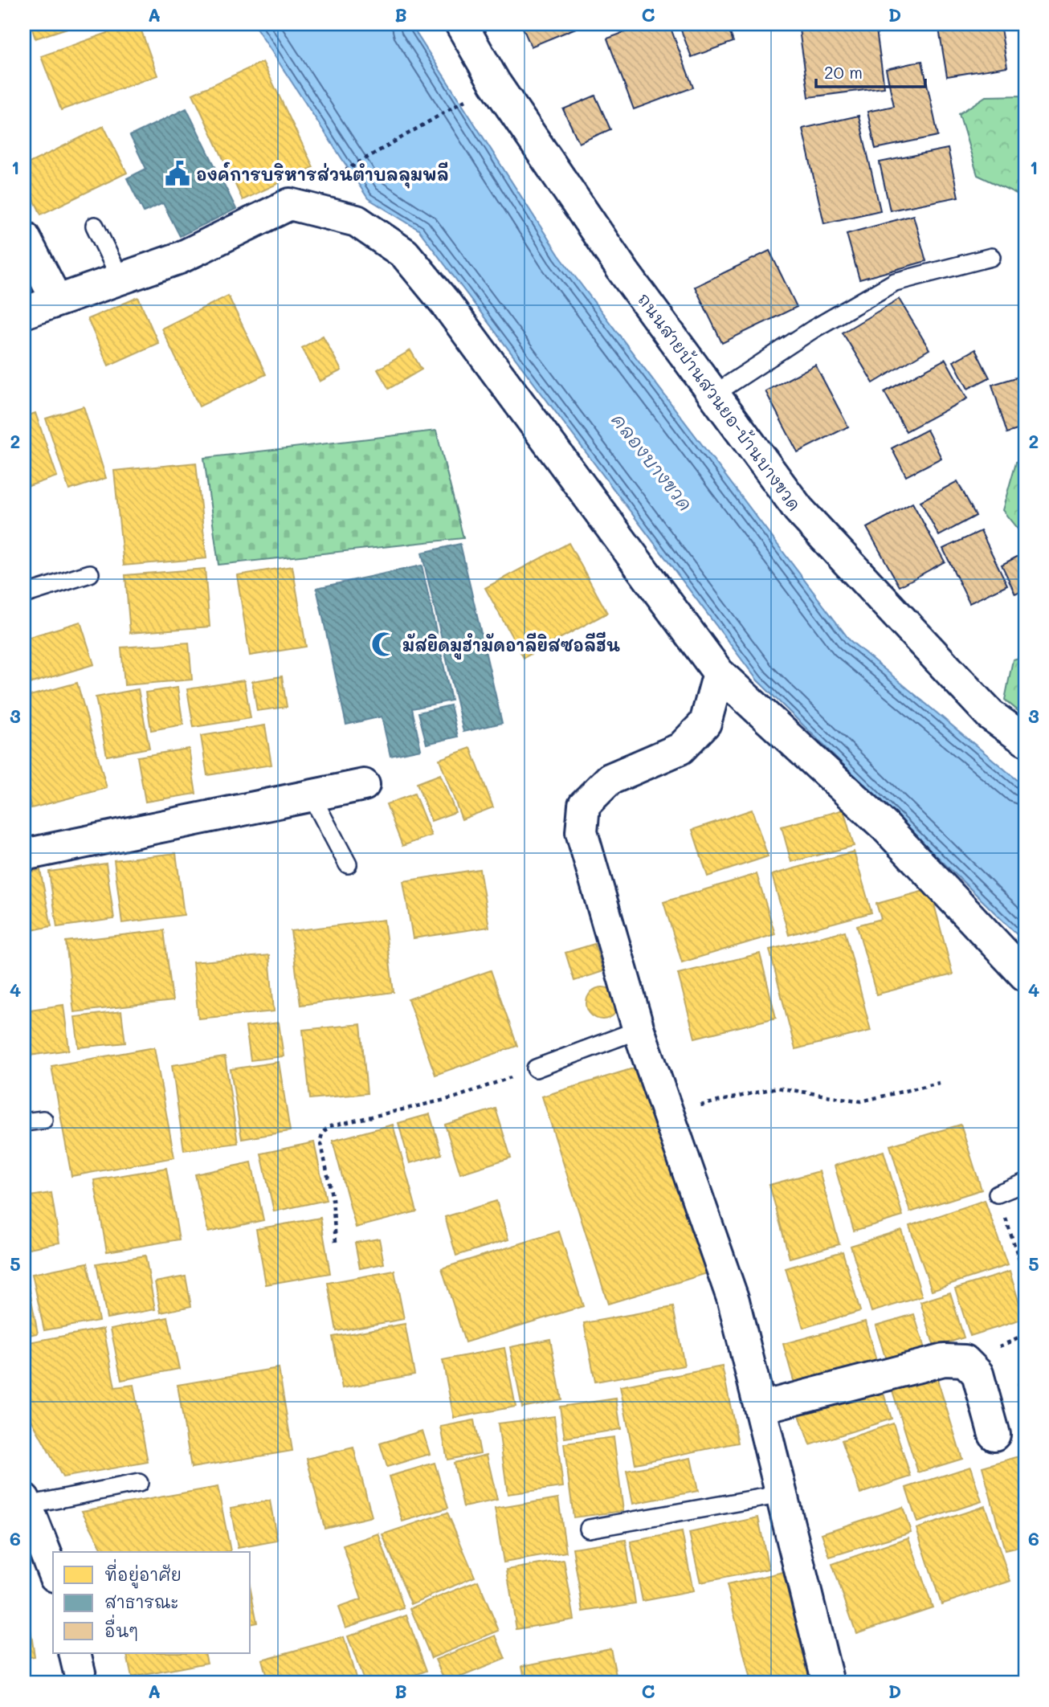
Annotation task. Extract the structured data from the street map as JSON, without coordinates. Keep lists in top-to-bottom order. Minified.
{"streets":{"street":["ถนนสายบ้านสวนยอ-บ้านบางขวด"]},"water":["คลองบางขวด"],"places":{"public building":["องค์การบริหารส่วนตำบลลุมพลี"],"mosque":["มัสยิดมูฮำมัดอาลียิสซอลีฮีน"]},"legend":["ที่อยู่อาศัย","สาธารณะ","อื่นๆ"],"scale_bar":"20 m","grid":{"columns":["A","B","C","D"],"rows":["1","2","3","4","5","6"]}}
